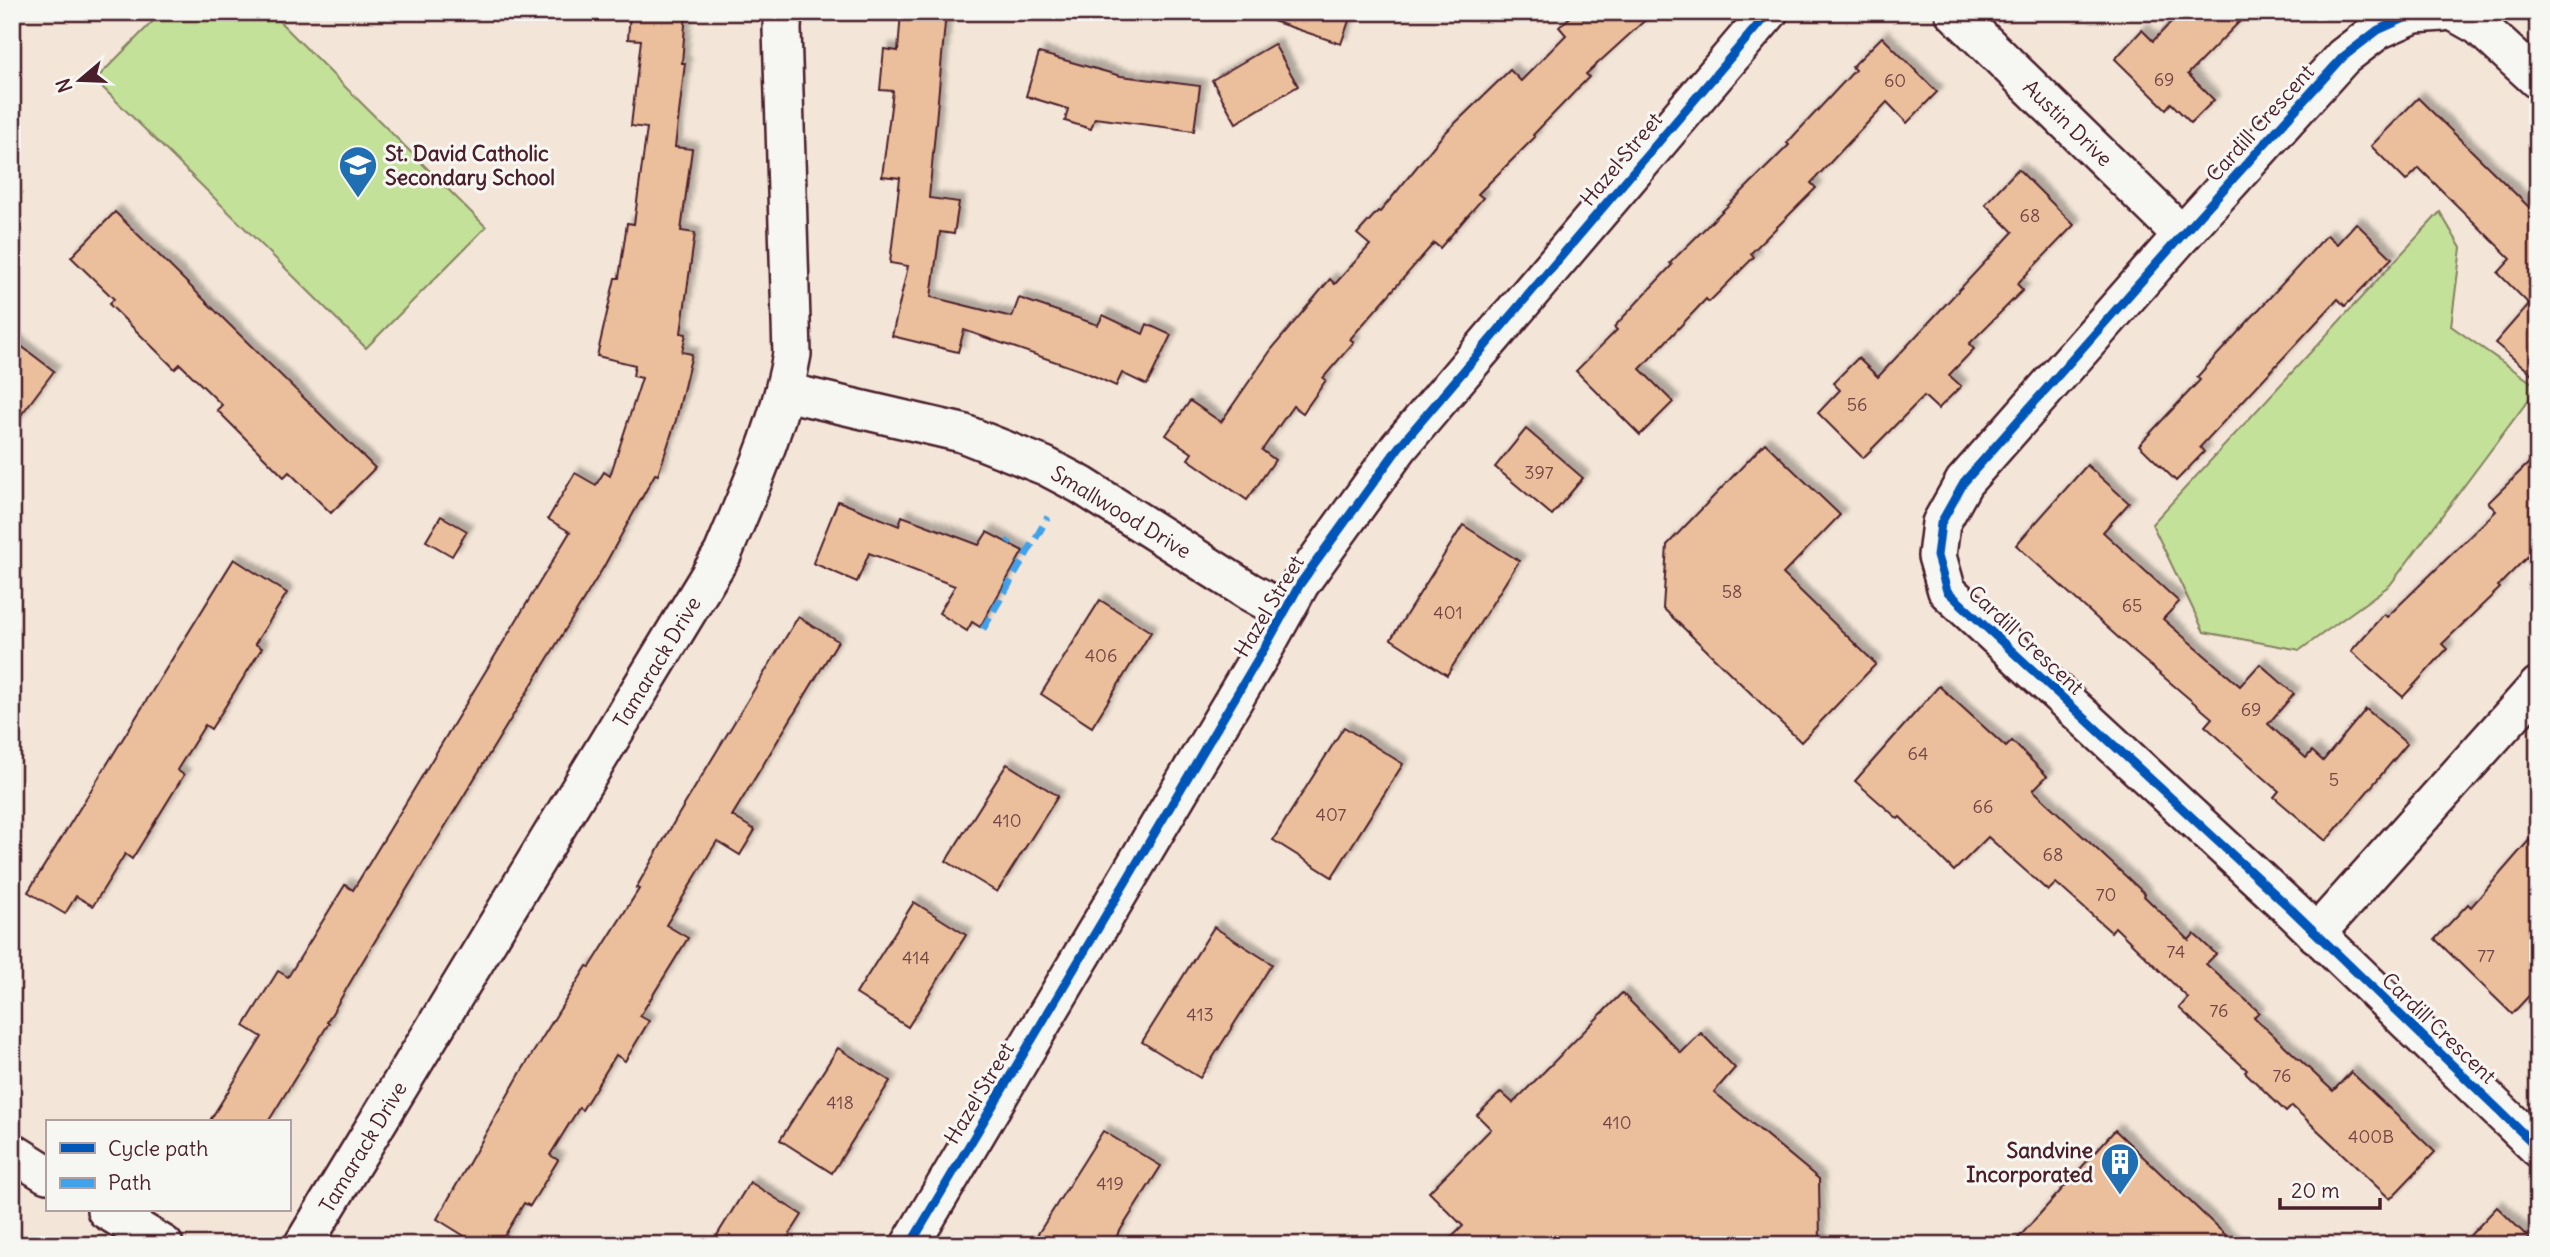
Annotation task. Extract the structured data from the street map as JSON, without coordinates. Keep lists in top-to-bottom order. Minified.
{"streets":{"street":["Austin Drive","Cardill Crescent","Hazel Street","Smallwood Drive","Tamarack Drive"]},"crossings":[["Austin Drive","Cardill Crescent"],["Hazel Street","Smallwood Drive"],["Smallwood Drive","Tamarack Drive"]],"places":{"school or university":["St. David Catholic Secondary School"],"building":["Sandvine Incorporated"]},"house_numbers":["69","60","68","56","397","58","65","401","406","69","64","5","66","407","410","68","70","74","77","414","76","413","76","418","410","400B","419"],"legend":["Cycle path","Path"],"scale_bar":"20 m","north":"left"}
